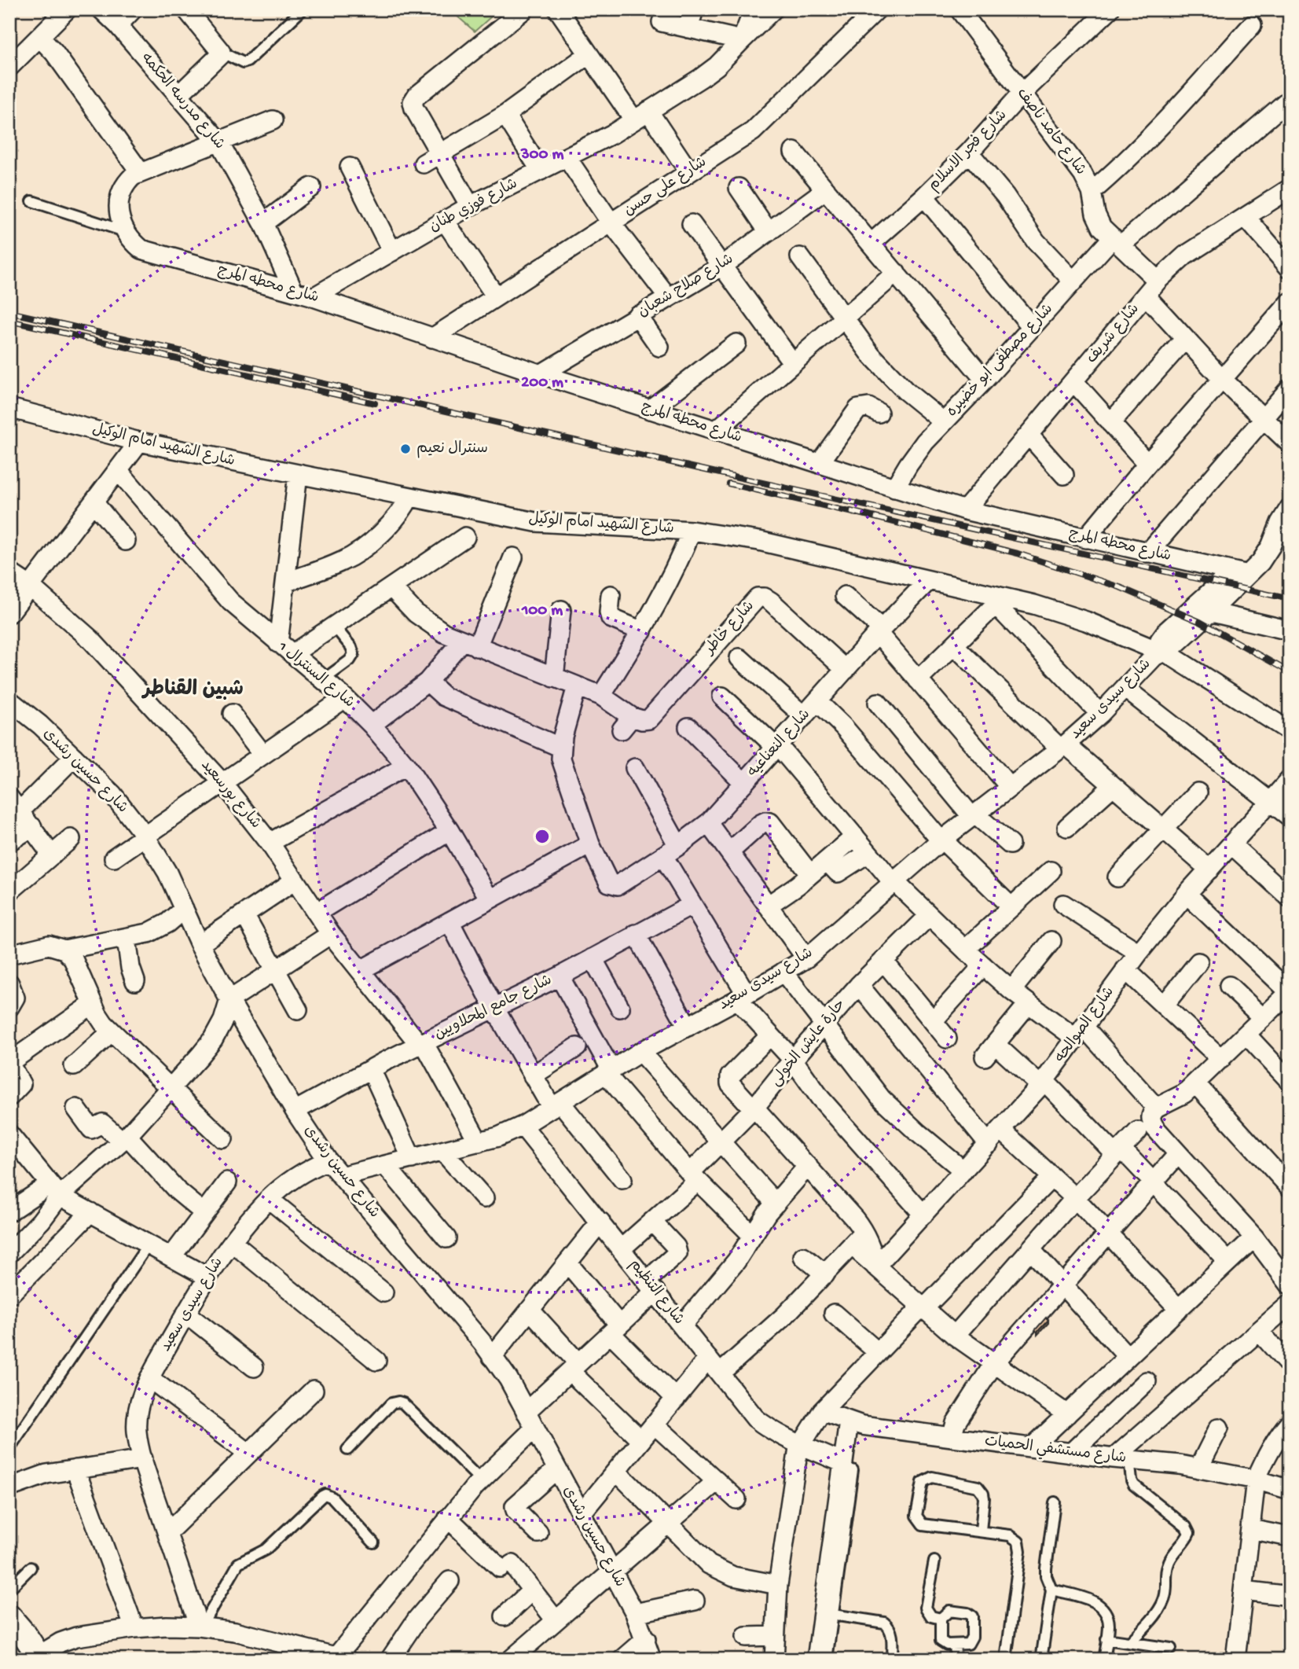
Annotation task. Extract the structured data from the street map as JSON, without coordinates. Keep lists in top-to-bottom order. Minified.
{"streets":{"street":["شارع مدرسه الحكمه","شارع حامد ناصف","شارع فجر الاسلام","شارع على حسن","شارع فوزي طنان","شارع محطه المرج","شارع صلاح شعبان","شارع شريف","شارع مصطفى ابو خضيره","شارع الشهيد امام الوكيل","شارع خاطر","شارع السنترال 1","شارع سيدى سعيد","شارع النعناعيه","شارع حسين رشدى","شارع بورسعيد","شارع جامع المحلاويين","شارع الصوالحه","حارة عايش الخولى","شارع التنظيم","شارع مستشفي الحميات"]},"crossings":[["شارع مدرسه الحكمه","شارع محطه المرج"],["شارع حامد ناصف","شارع فجر الاسلام"],["شارع حامد ناصف","شارع شريف"],["شارع حامد ناصف","شارع مصطفى ابو خضيره"],["شارع على حسن","شارع محطه المرج"],["شارع فوزي طنان","شارع محطه المرج"],["شارع محطه المرج","شارع صلاح شعبان"],["شارع محطه المرج","شارع شريف"],["شارع محطه المرج","شارع مصطفى ابو خضيره"],["شارع الشهيد امام الوكيل","شارع سيدى سعيد"],["شارع الشهيد امام الوكيل","شارع النعناعيه"],["شارع خاطر","شارع النعناعيه"],["شارع سيدى سعيد","شارع حسين رشدى"],["شارع سيدى سعيد","شارع بورسعيد"],["شارع سيدى سعيد","شارع التنظيم"],["شارع حسين رشدى","شارع جامع المحلاويين"],["شارع بورسعيد","شارع جامع المحلاويين"],["حارة عايش الخولى","شارع التنظيم"]],"districts":["شبين القناطر"],"places":["سنترال نعيم"],"rings":["300 m","200 m","100 m"]}
